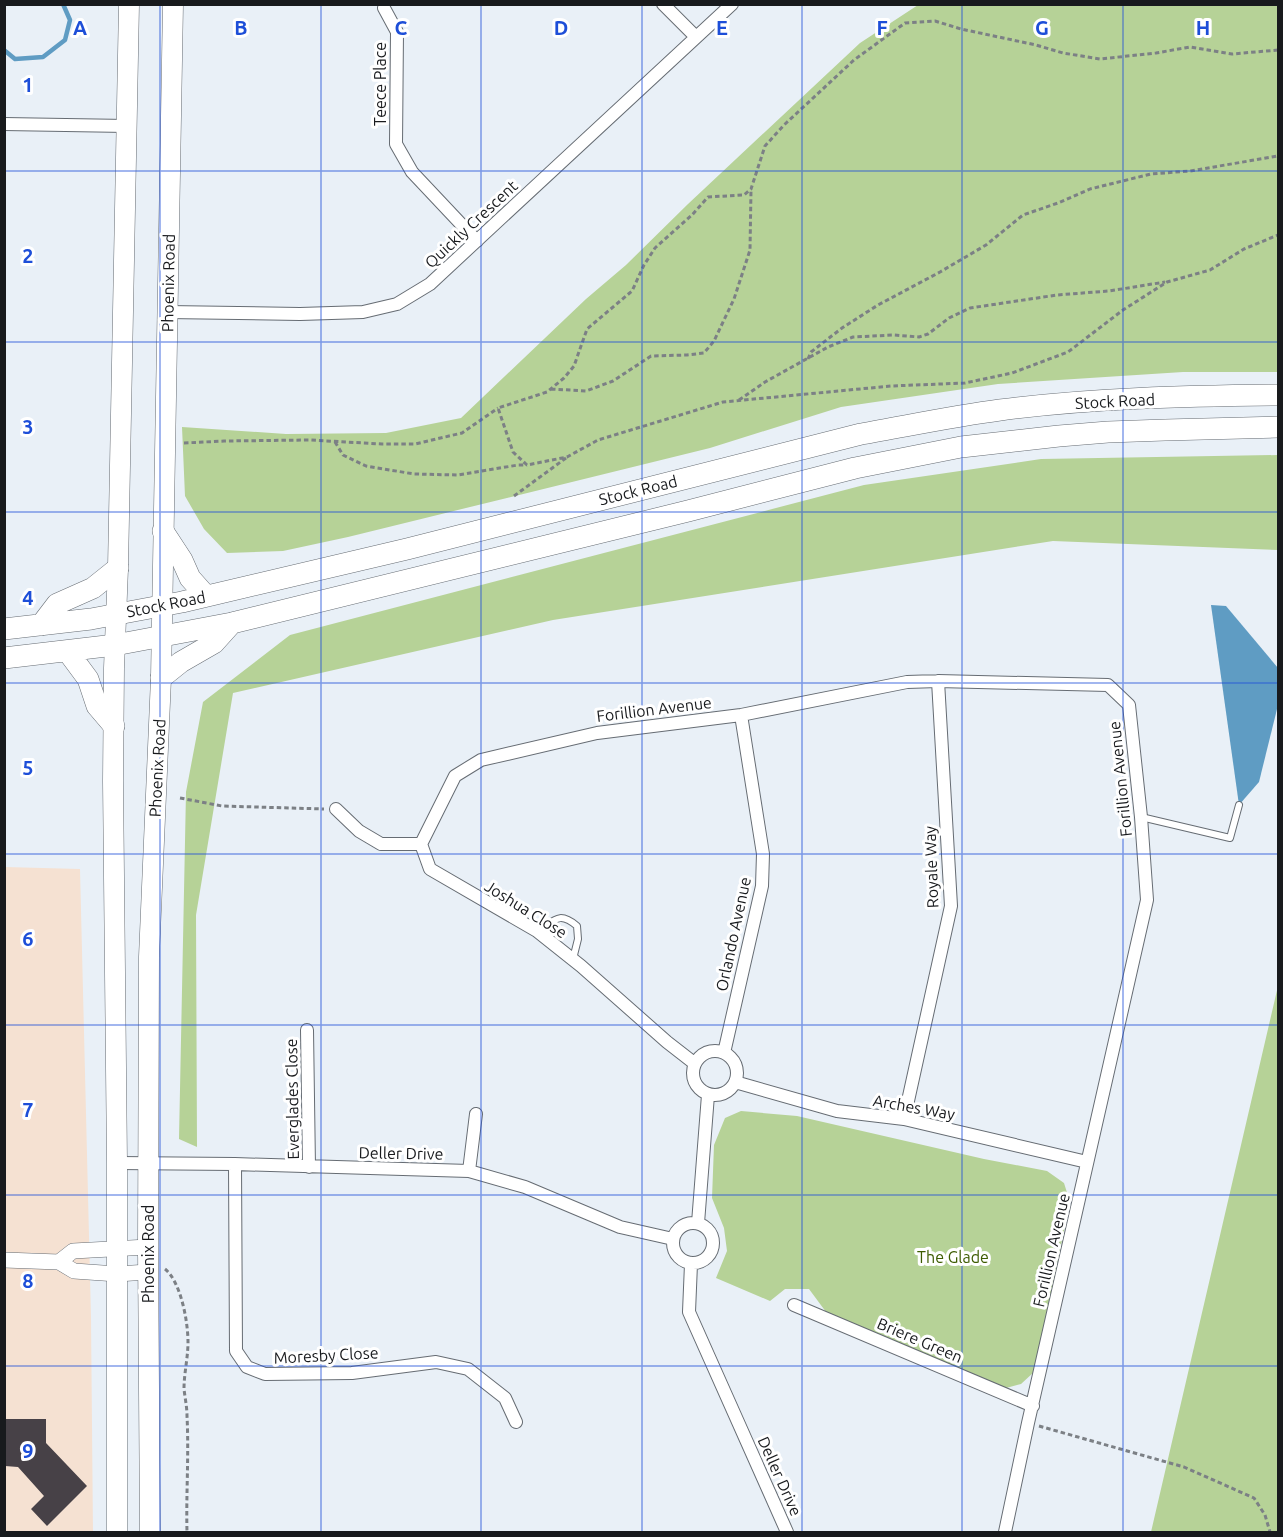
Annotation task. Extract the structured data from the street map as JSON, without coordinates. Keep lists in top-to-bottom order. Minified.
{"streets":{"highway":["Stock Road"],"main road":["Phoenix Road"],"street":["Teece Place","Quickly Crescent","Forillion Avenue","Royale Way","Joshua Close","Orlando Avenue","Everglades Close","Arches Way","Deller Drive","Briere Green","Moresby Close"]},"crossings":[["Teece Place","Quickly Crescent"],["Quickly Crescent","Phoenix Road"],["Phoenix Road","Stock Road"],["Phoenix Road","Deller Drive"],["Forillion Avenue","Royale Way"],["Forillion Avenue","Joshua Close"],["Forillion Avenue","Orlando Avenue"],["Forillion Avenue","Arches Way"],["Forillion Avenue","Briere Green"],["Royale Way","Arches Way"],["Joshua Close","Orlando Avenue"],["Joshua Close","Arches Way"],["Orlando Avenue","Arches Way"],["Everglades Close","Deller Drive"],["Deller Drive","Moresby Close"]],"parks":["The Glade"],"grid":{"columns":["A","B","C","D","E","F","G","H"],"rows":["1","2","3","4","5","6","7","8","9"]}}
